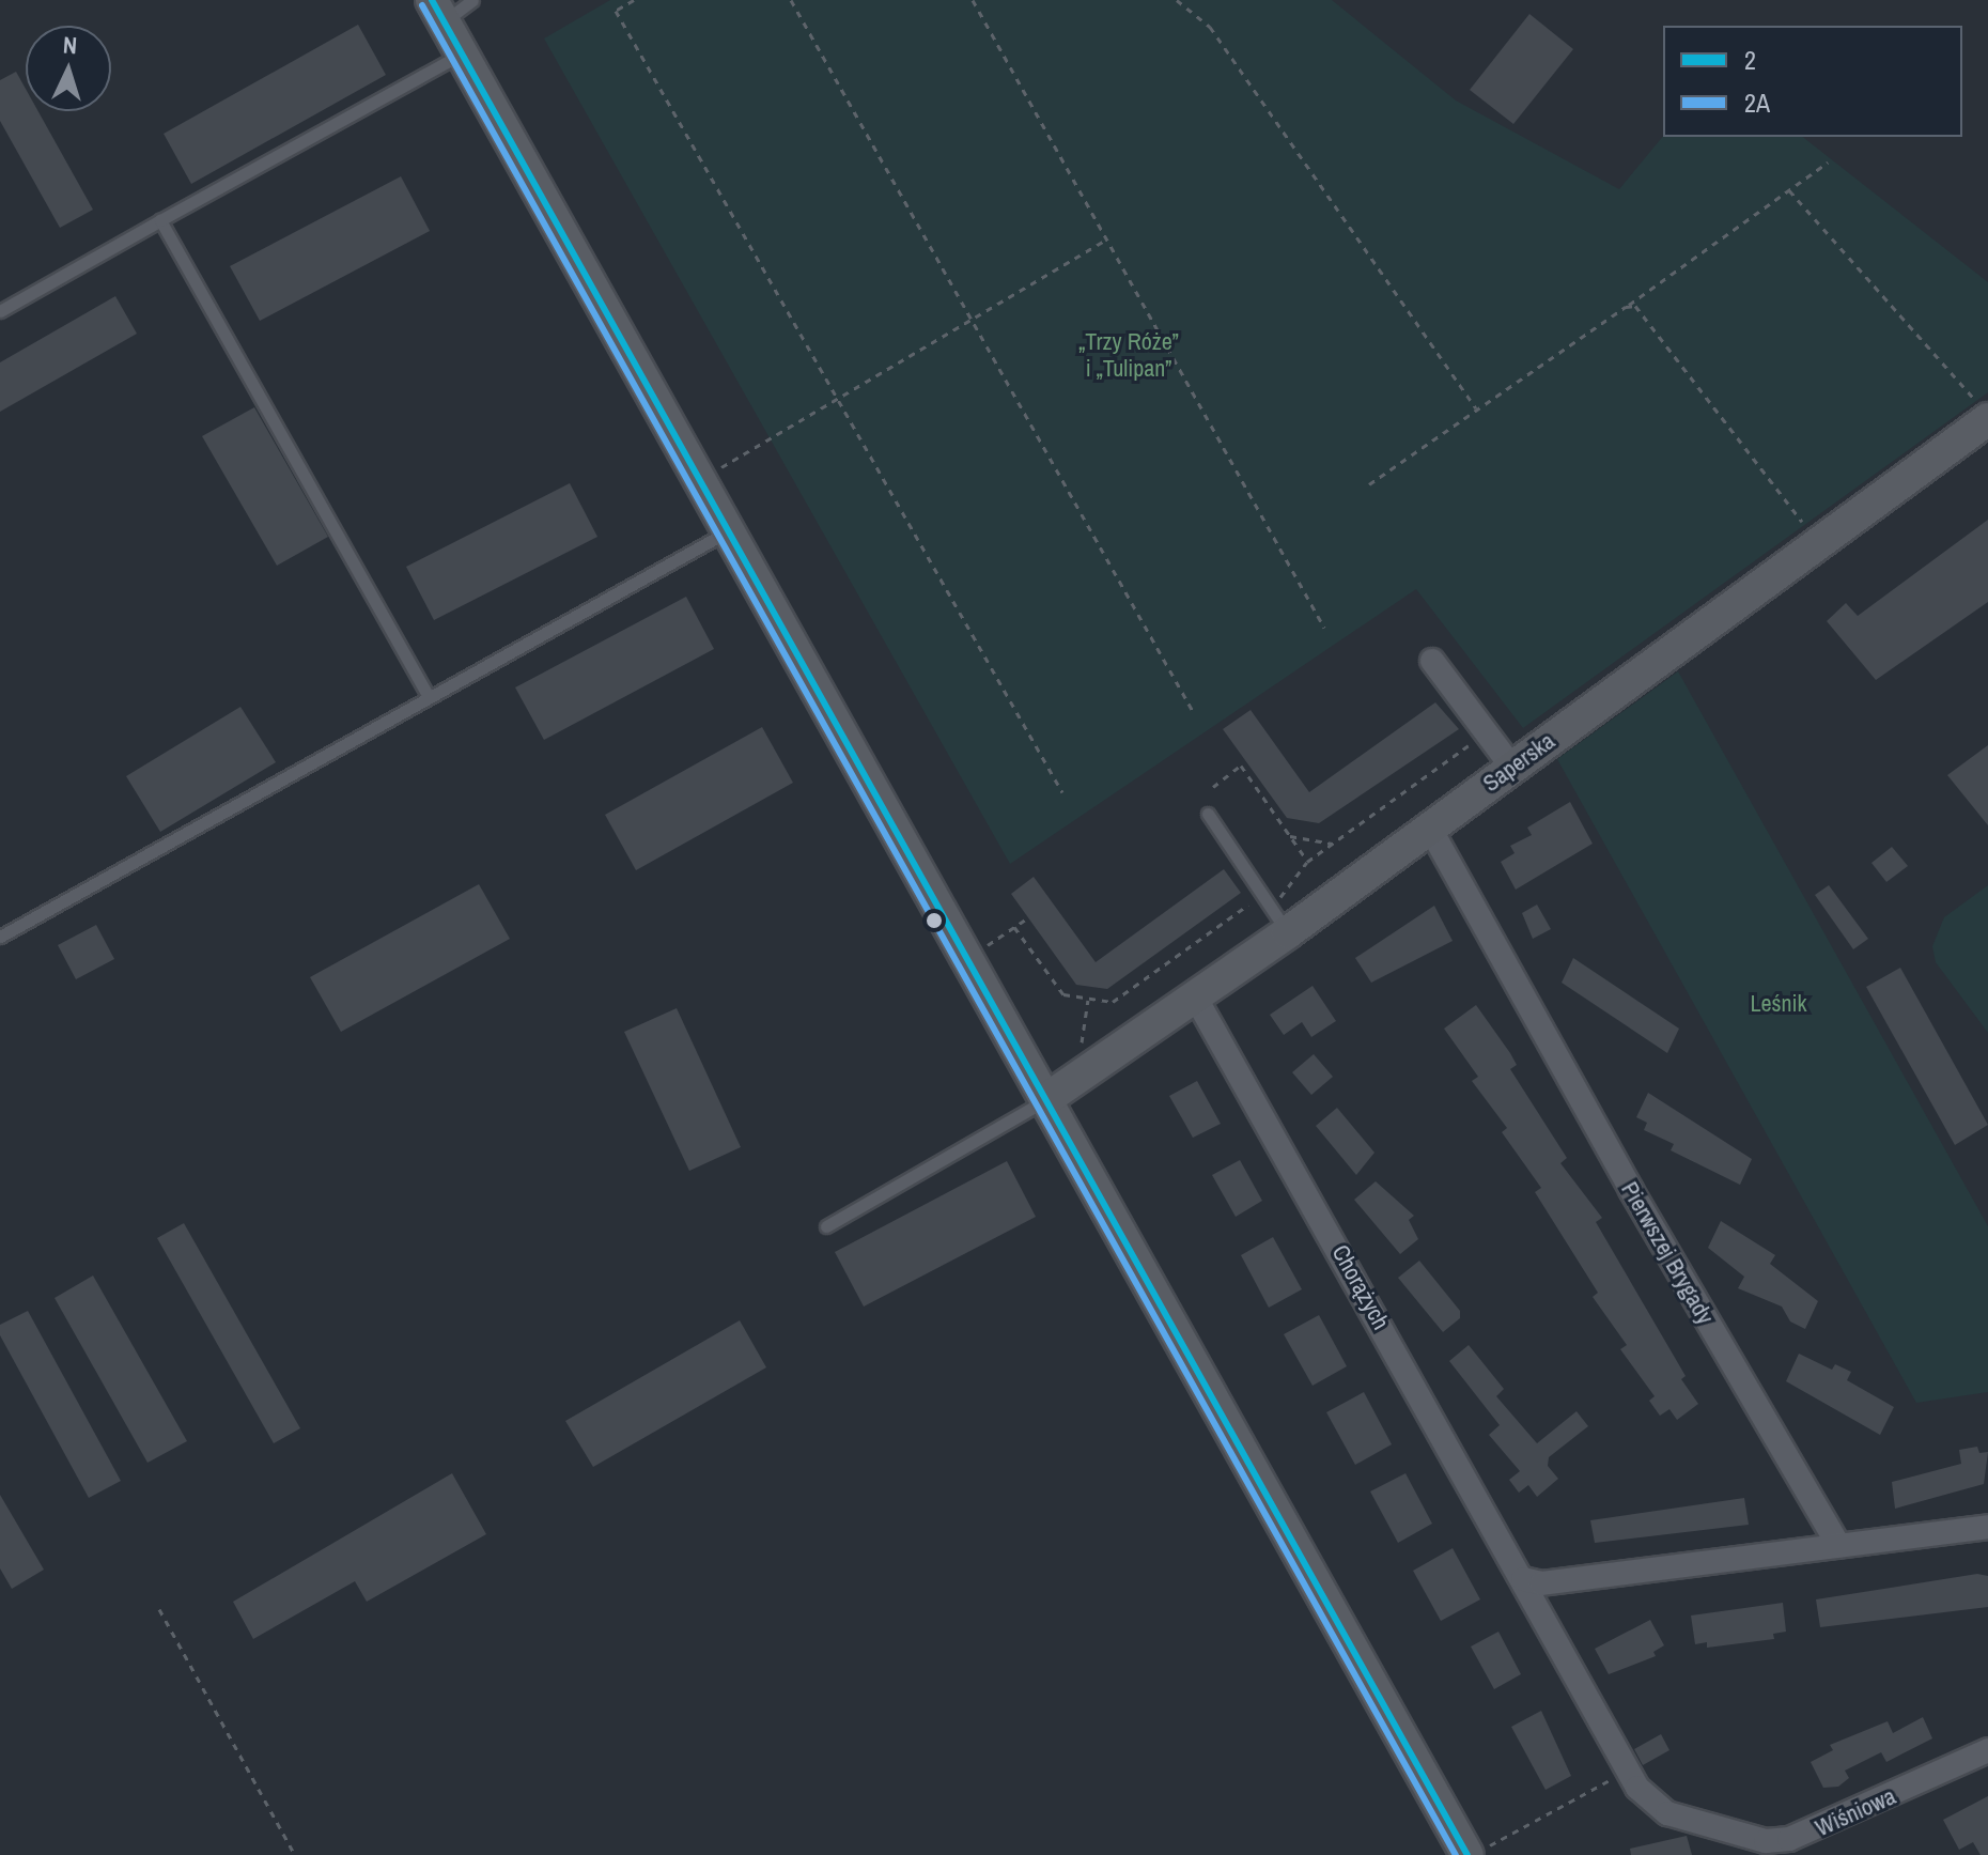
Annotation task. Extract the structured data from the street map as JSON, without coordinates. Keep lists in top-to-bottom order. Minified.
{"streets":{"main road":["Saperska"],"street":["Pierwszej Brygady","Chorążych","Wiśniowa"]},"crossings":[["Saperska","Pierwszej Brygady"],["Saperska","Chorążych"],["Chorążych","Wiśniowa"]],"parks":["„Trzy Róże” i „Tulipan”","Leśnik"],"lines":["transit line 2","transit line 2A"],"legend":["2","2A"],"north":"top"}
